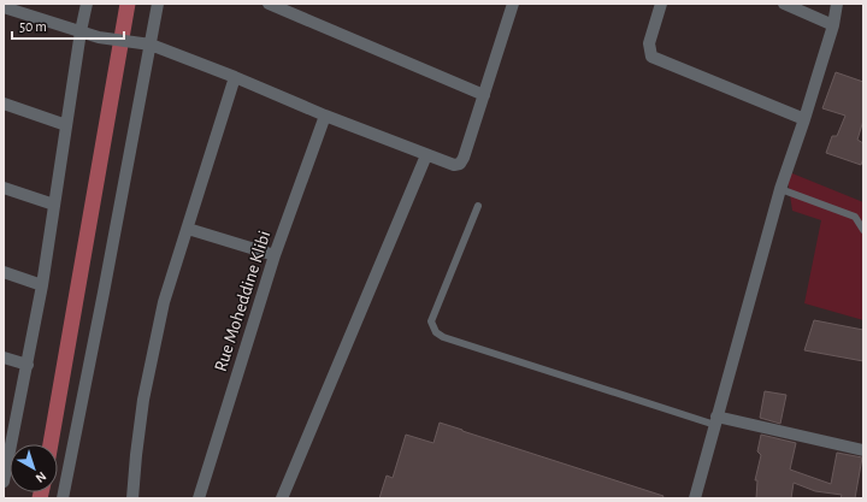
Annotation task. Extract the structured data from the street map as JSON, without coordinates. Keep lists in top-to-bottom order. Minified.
{"streets":{"street":["Rue Moheddine Klibi"]},"scale_bar":"50 m","north":"bottom right"}
